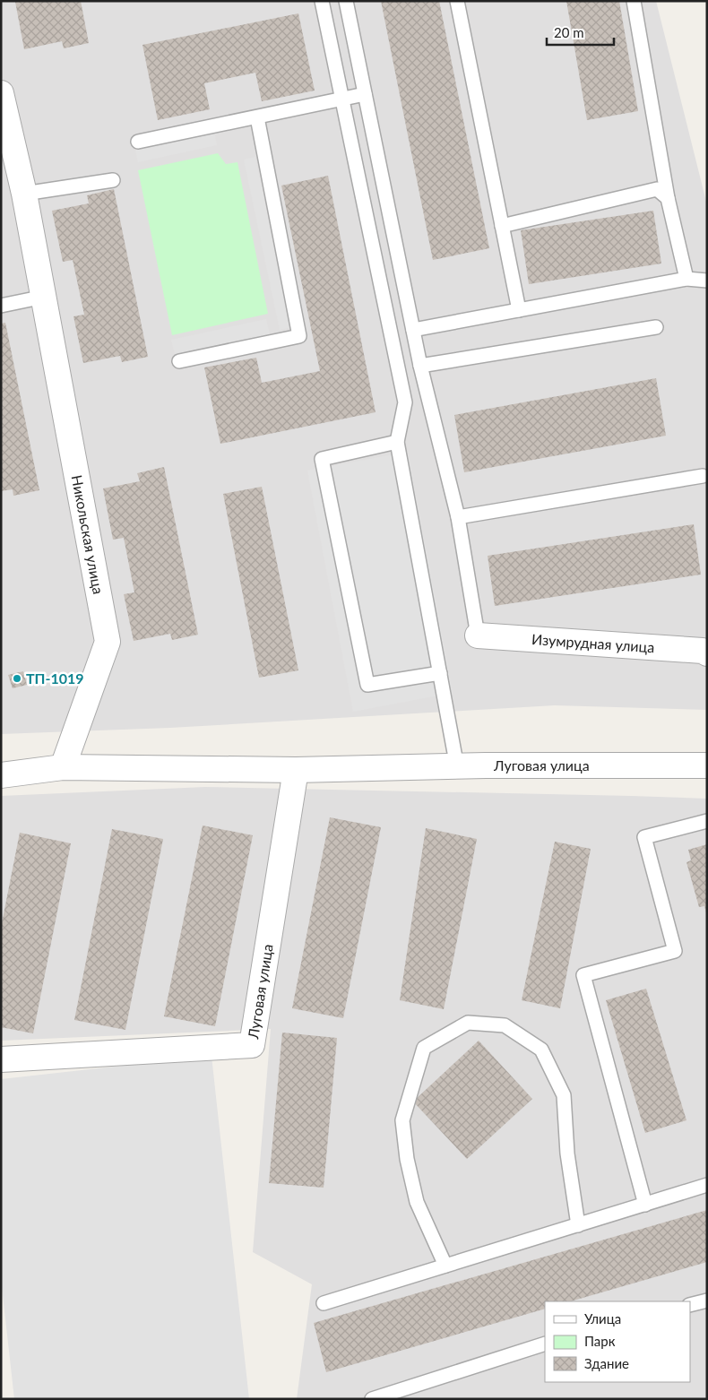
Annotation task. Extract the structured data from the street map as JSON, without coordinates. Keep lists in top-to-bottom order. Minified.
{"streets":{"street":["Никольская улица","Изумрудная улица","Луговая улица"]},"crossings":[["Никольская улица","Луговая улица"]],"places":["ТП-1019"],"legend":["Улица","Парк","Здание"],"scale_bar":"20 m"}
